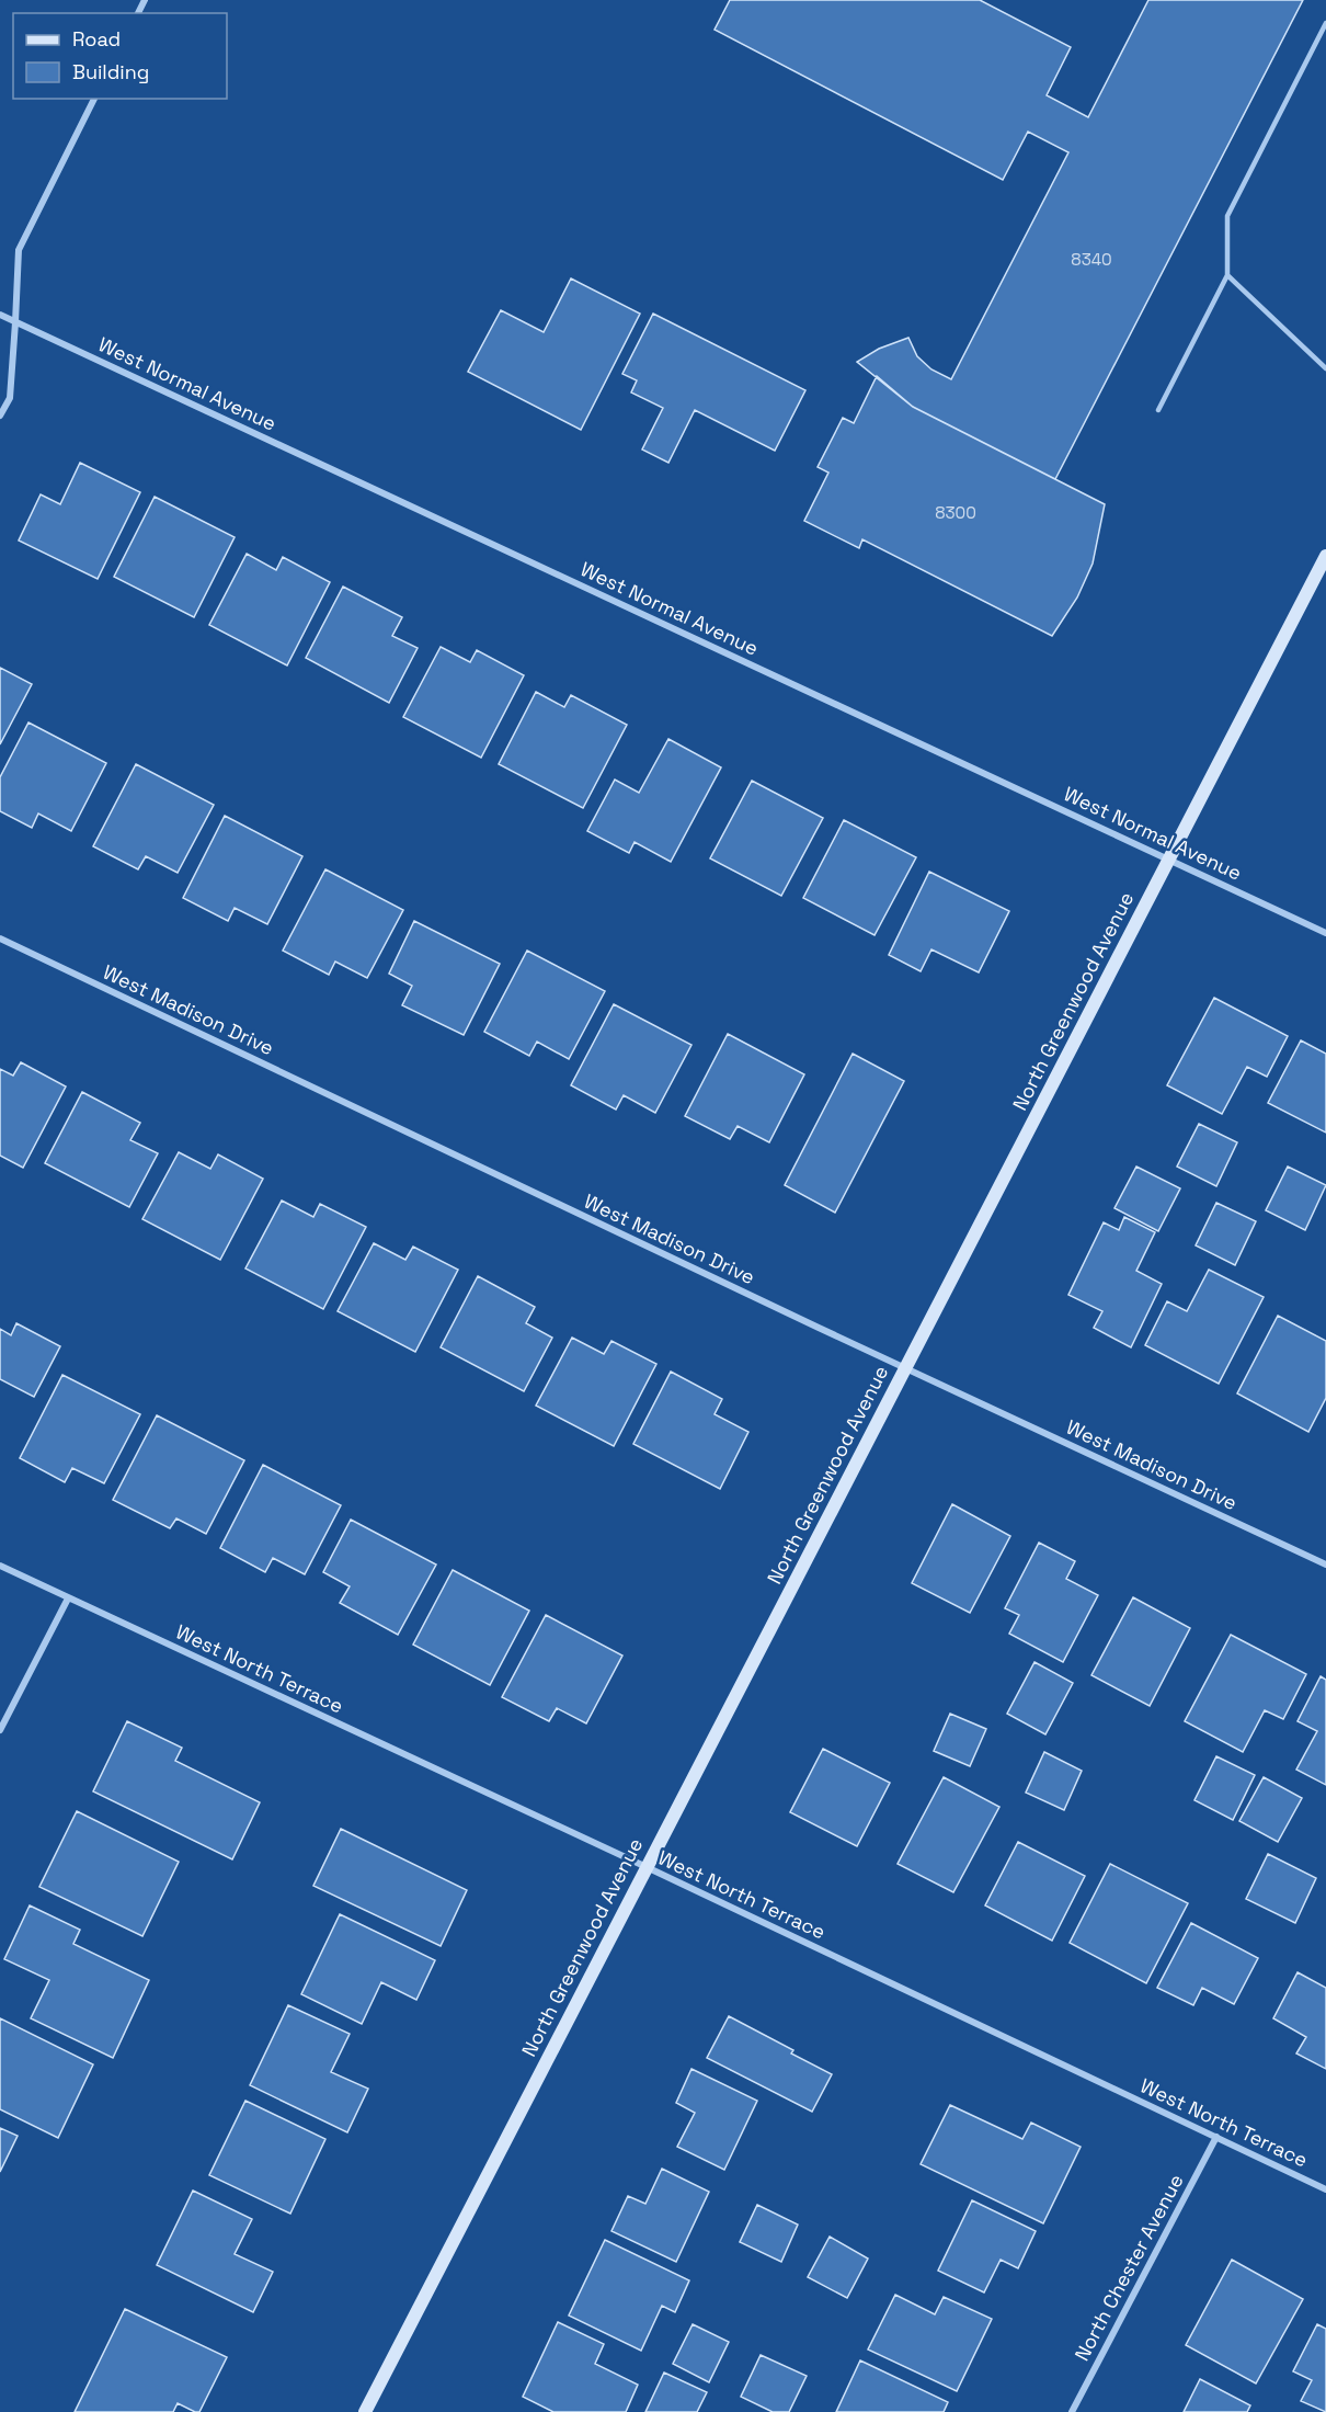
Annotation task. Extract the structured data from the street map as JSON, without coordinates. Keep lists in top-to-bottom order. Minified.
{"streets":{"main road":["North Greenwood Avenue"],"street":["West Normal Avenue","West Madison Drive","West North Terrace","North Chester Avenue"]},"crossings":[["West Normal Avenue","North Greenwood Avenue"],["North Greenwood Avenue","West Madison Drive"],["North Greenwood Avenue","West North Terrace"],["West North Terrace","North Chester Avenue"]],"house_numbers":["8340","8300"],"legend":["Road","Building"]}
